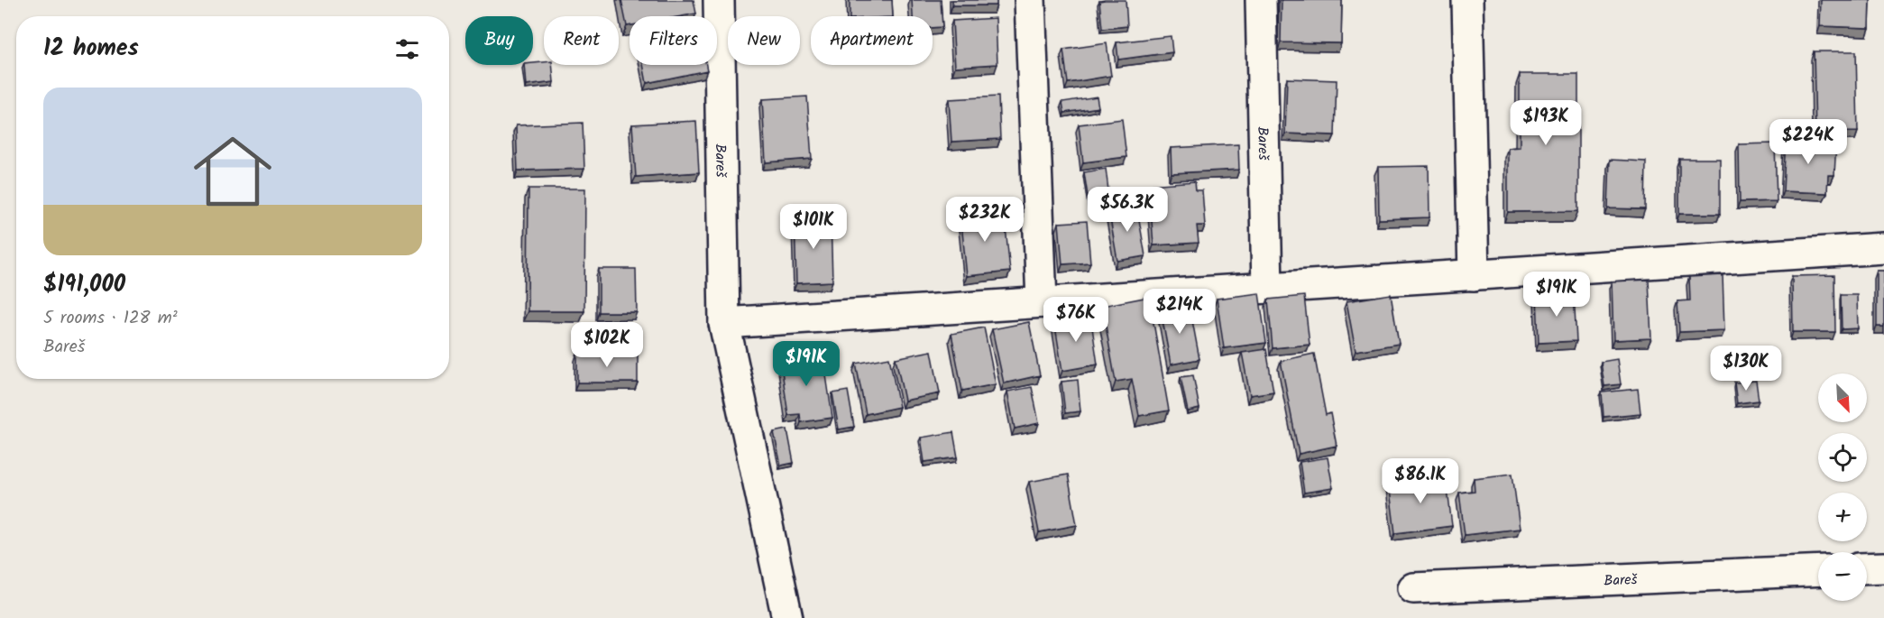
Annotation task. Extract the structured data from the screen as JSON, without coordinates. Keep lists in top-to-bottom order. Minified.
{"streets":{"street":["Bareš"]},"north":"bottom right","page":{"chip":["Buy","Rent","Filters","New","Apartment"],"heading":"12 homes","list":[{"name":"$191,000","note":"5 rooms · 128 m² · Bareš"}],"price":["$193K","$224K","$56.3K","$232K","$101K","$191K","$214K","$76K","$102K","$191K","$130K","$86.1K"],"map_buttons":["+","−"]}}
